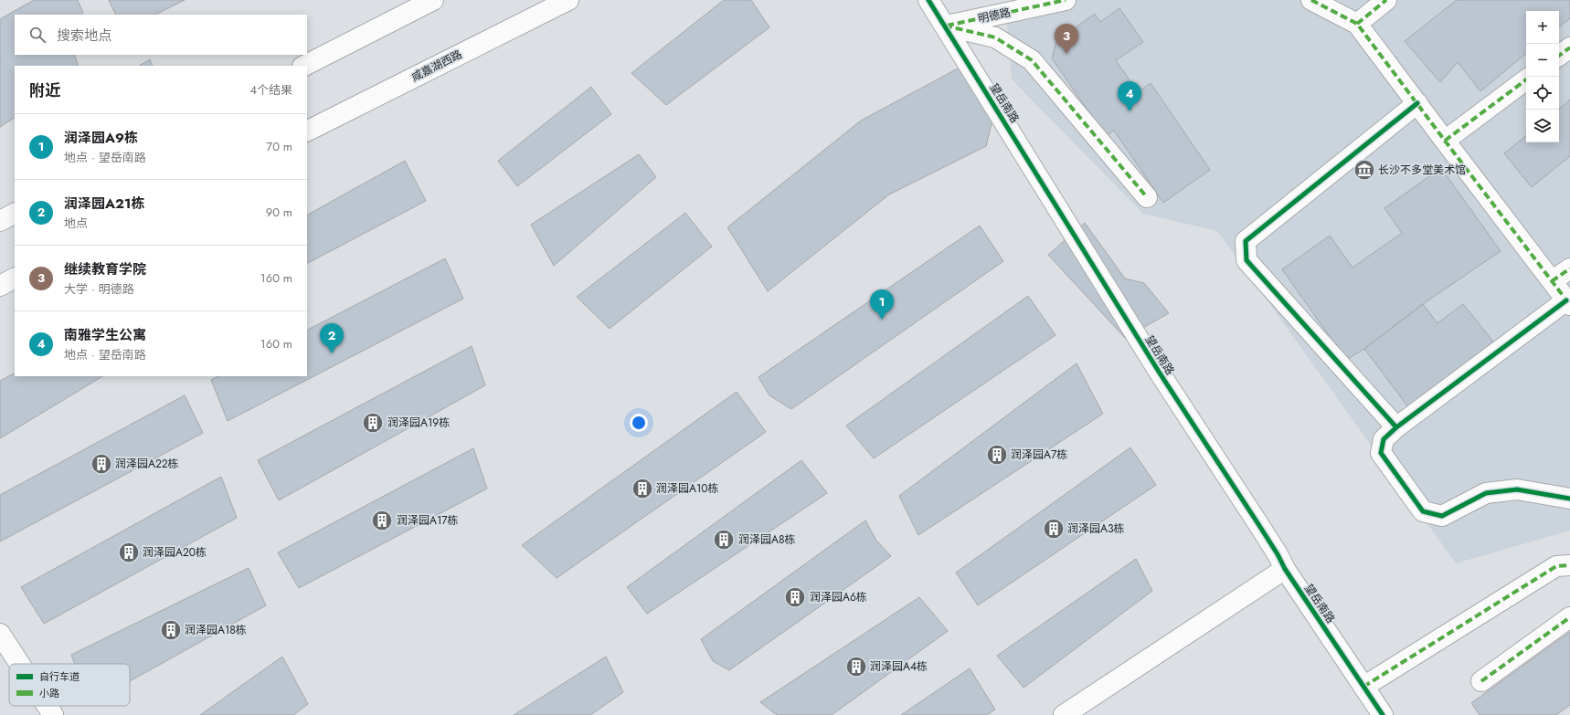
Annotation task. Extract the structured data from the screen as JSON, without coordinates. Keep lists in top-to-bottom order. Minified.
{"streets":{"street":["明德路","咸嘉湖西路","望岳南路"]},"crossings":[["明德路","望岳南路"]],"places":{"museum":["长沙不多堂美术馆"],"building":["润泽园A19栋","润泽园A7栋","润泽园A22栋","润泽园A10栋","润泽园A17栋","润泽园A3栋","润泽园A8栋","润泽园A20栋","润泽园A6栋","润泽园A18栋","润泽园A4栋"]},"legend":["自行车道","小路"],"page":{"map_buttons":["+","−"],"search":"搜索地点","pins":["3","4","1","2"],"heading":["附近","4个结果"],"list":[{"mark":"1","name":"润泽园A9栋","note":"地点 · 望岳南路","value":"70 m"},{"mark":"2","name":"润泽园A21栋","note":"地点","value":"90 m"},{"mark":"3","name":"继续教育学院","note":"大学 · 明德路","value":"160 m"},{"mark":"4","name":"南雅学生公寓","note":"地点 · 望岳南路","value":"160 m"}]}}
